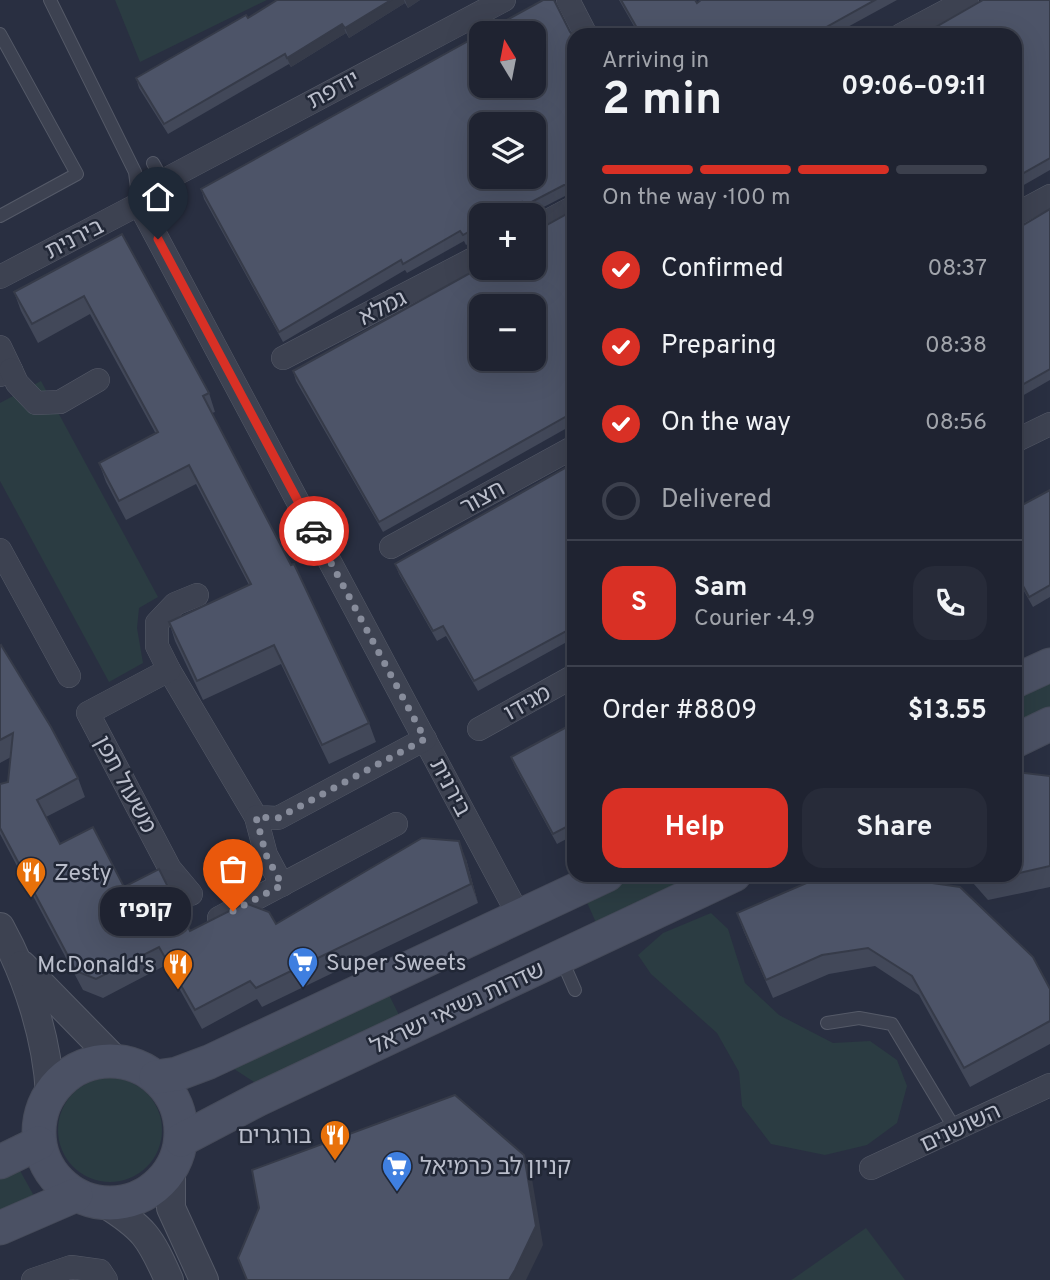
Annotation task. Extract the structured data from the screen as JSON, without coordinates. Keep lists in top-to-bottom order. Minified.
{"streets":{"main road":["שדרות נשיאי ישראל"],"street":["יודפת","בירנית","גמלא","חצור","מגידו","משעול תפן","השושנים"]},"places":{"restaurant":["Zesty","McDonald's","בורגרים"],"other":["קופיז"],"supermarket":["Super Sweets","קניון לב כרמיאל"]},"north":"top","page":{"map_buttons":["+","−"],"heading":["2 min","Arriving in","09:06–09:11"],"panel":["Sam","Courier · 4.9","Order #8809","$13.55"],"bar":"On the way · 100 m","list":[["Confirmed","08:37"],["Preparing","08:38"],["On the way","08:56"],"Delivered"],"round":"S","buttons":["Help","Share"],"bubble":"קופיז"}}
